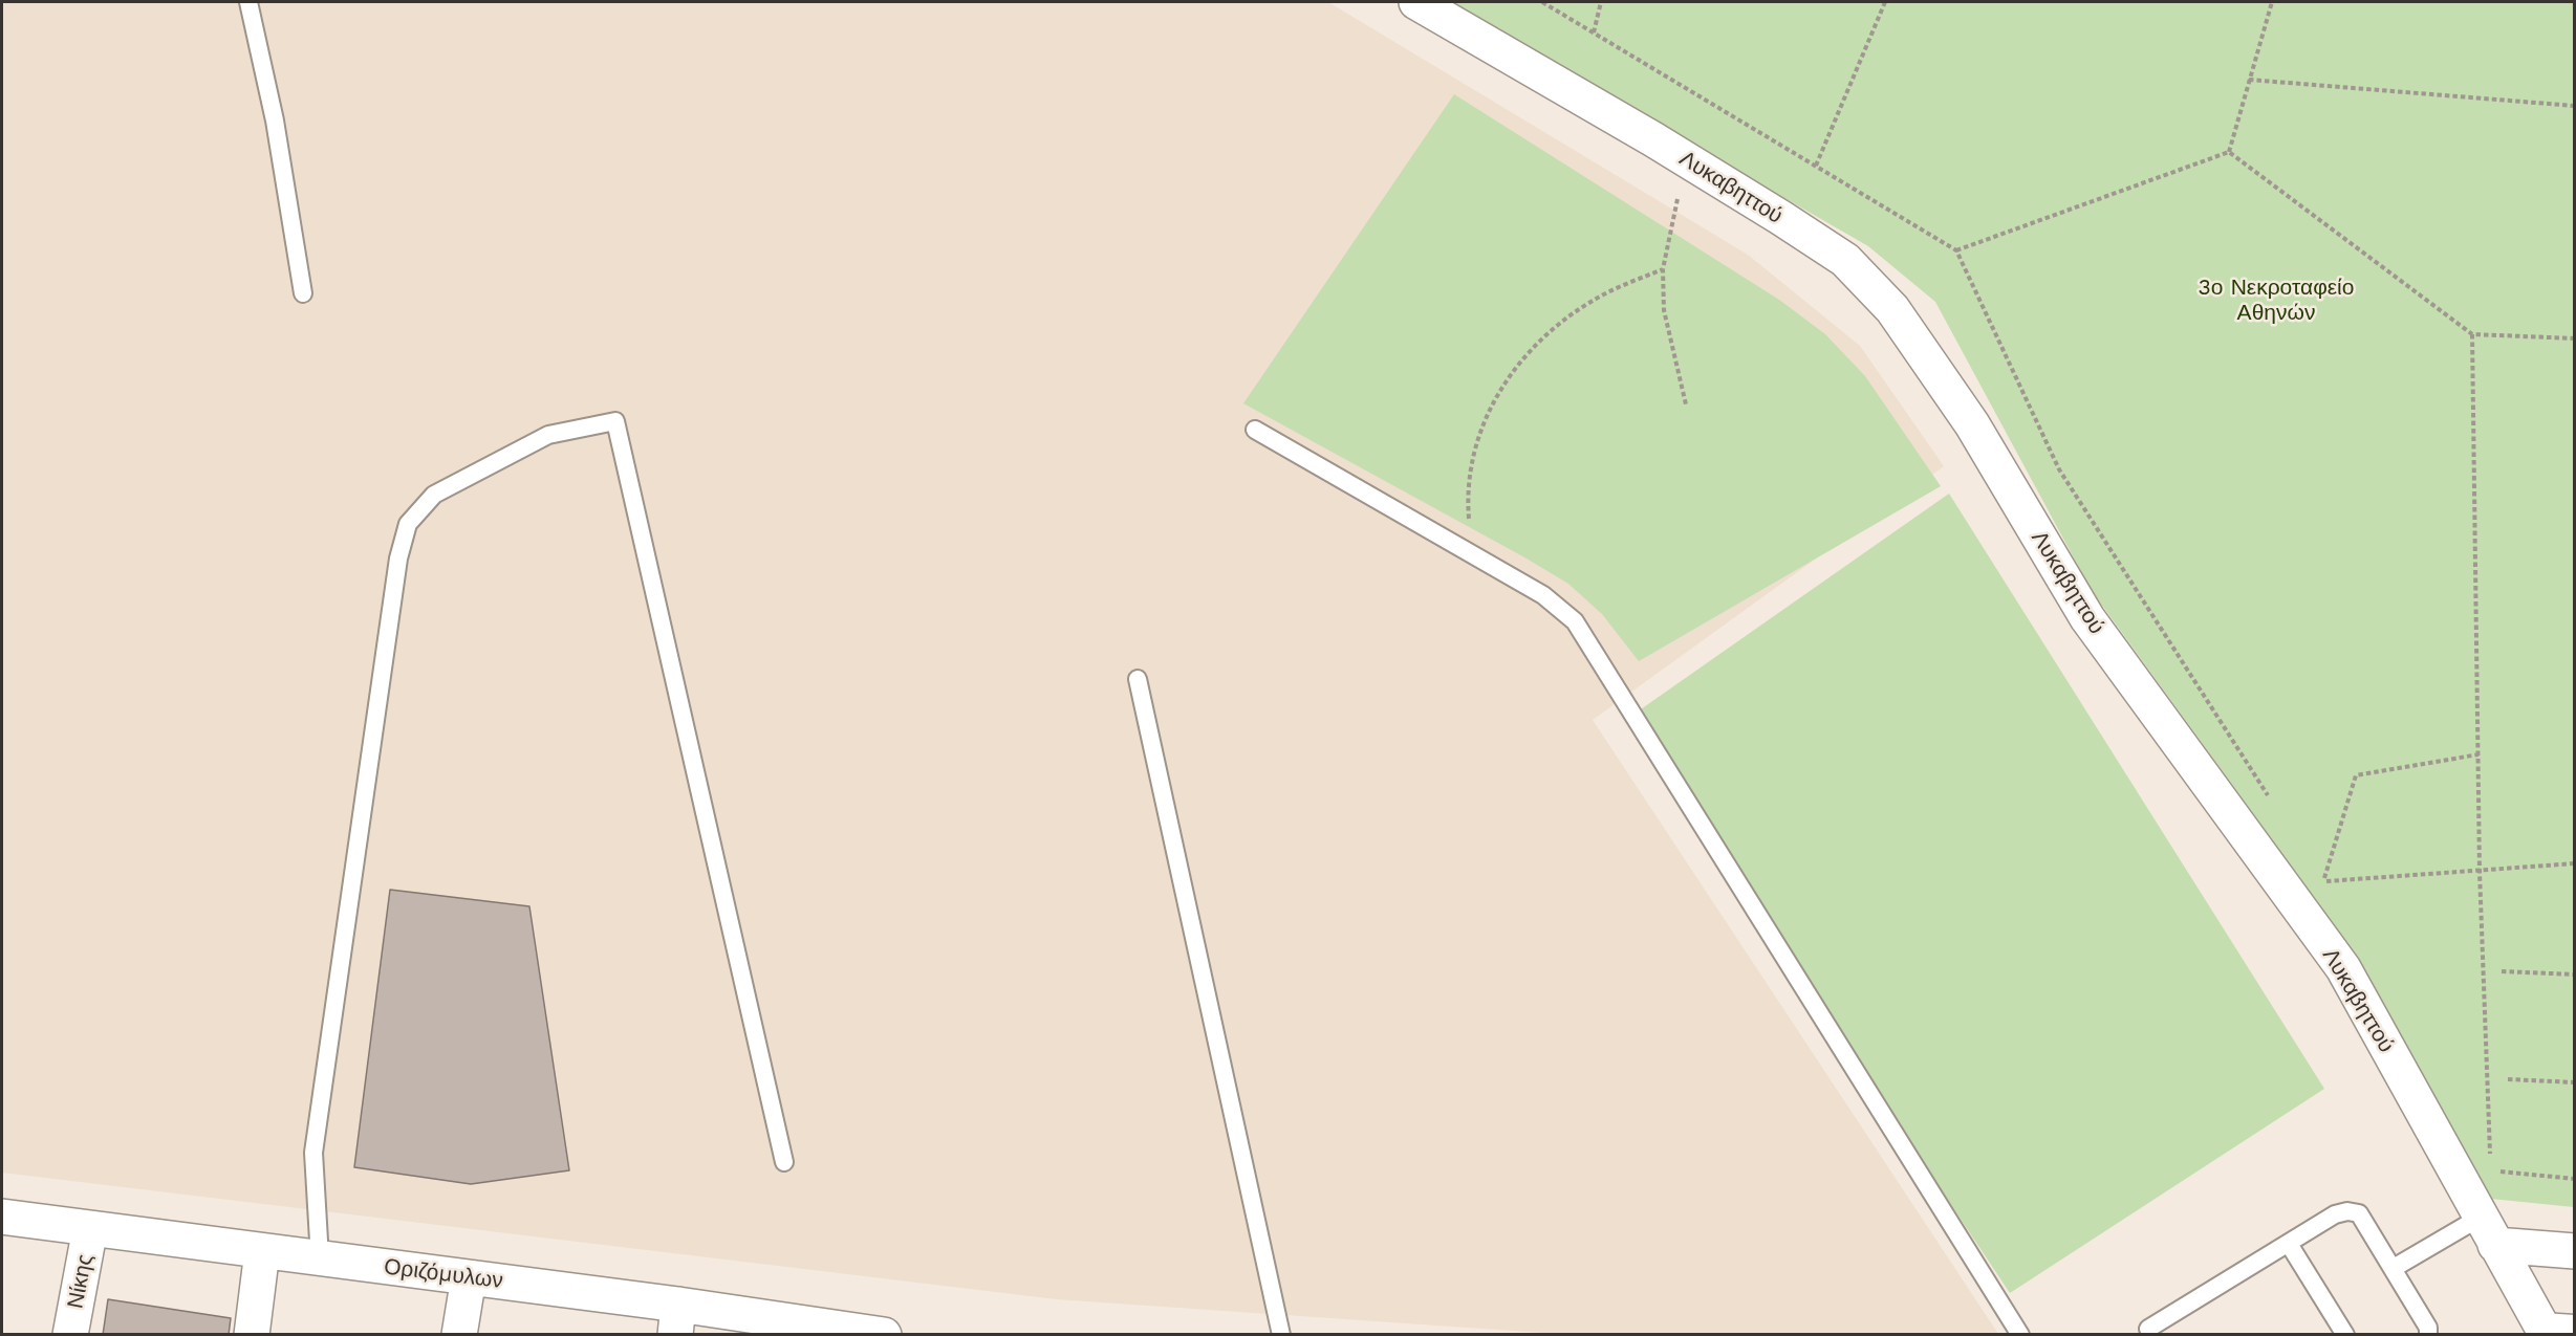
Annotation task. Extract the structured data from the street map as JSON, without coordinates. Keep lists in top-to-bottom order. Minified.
{"streets":{"street":["Λυκαβηττού","Οριζόμυλων","Νίκης"]},"crossings":[["Οριζόμυλων","Νίκης"]],"parks":["3ο Νεκροταφείο Αθηνών"]}
